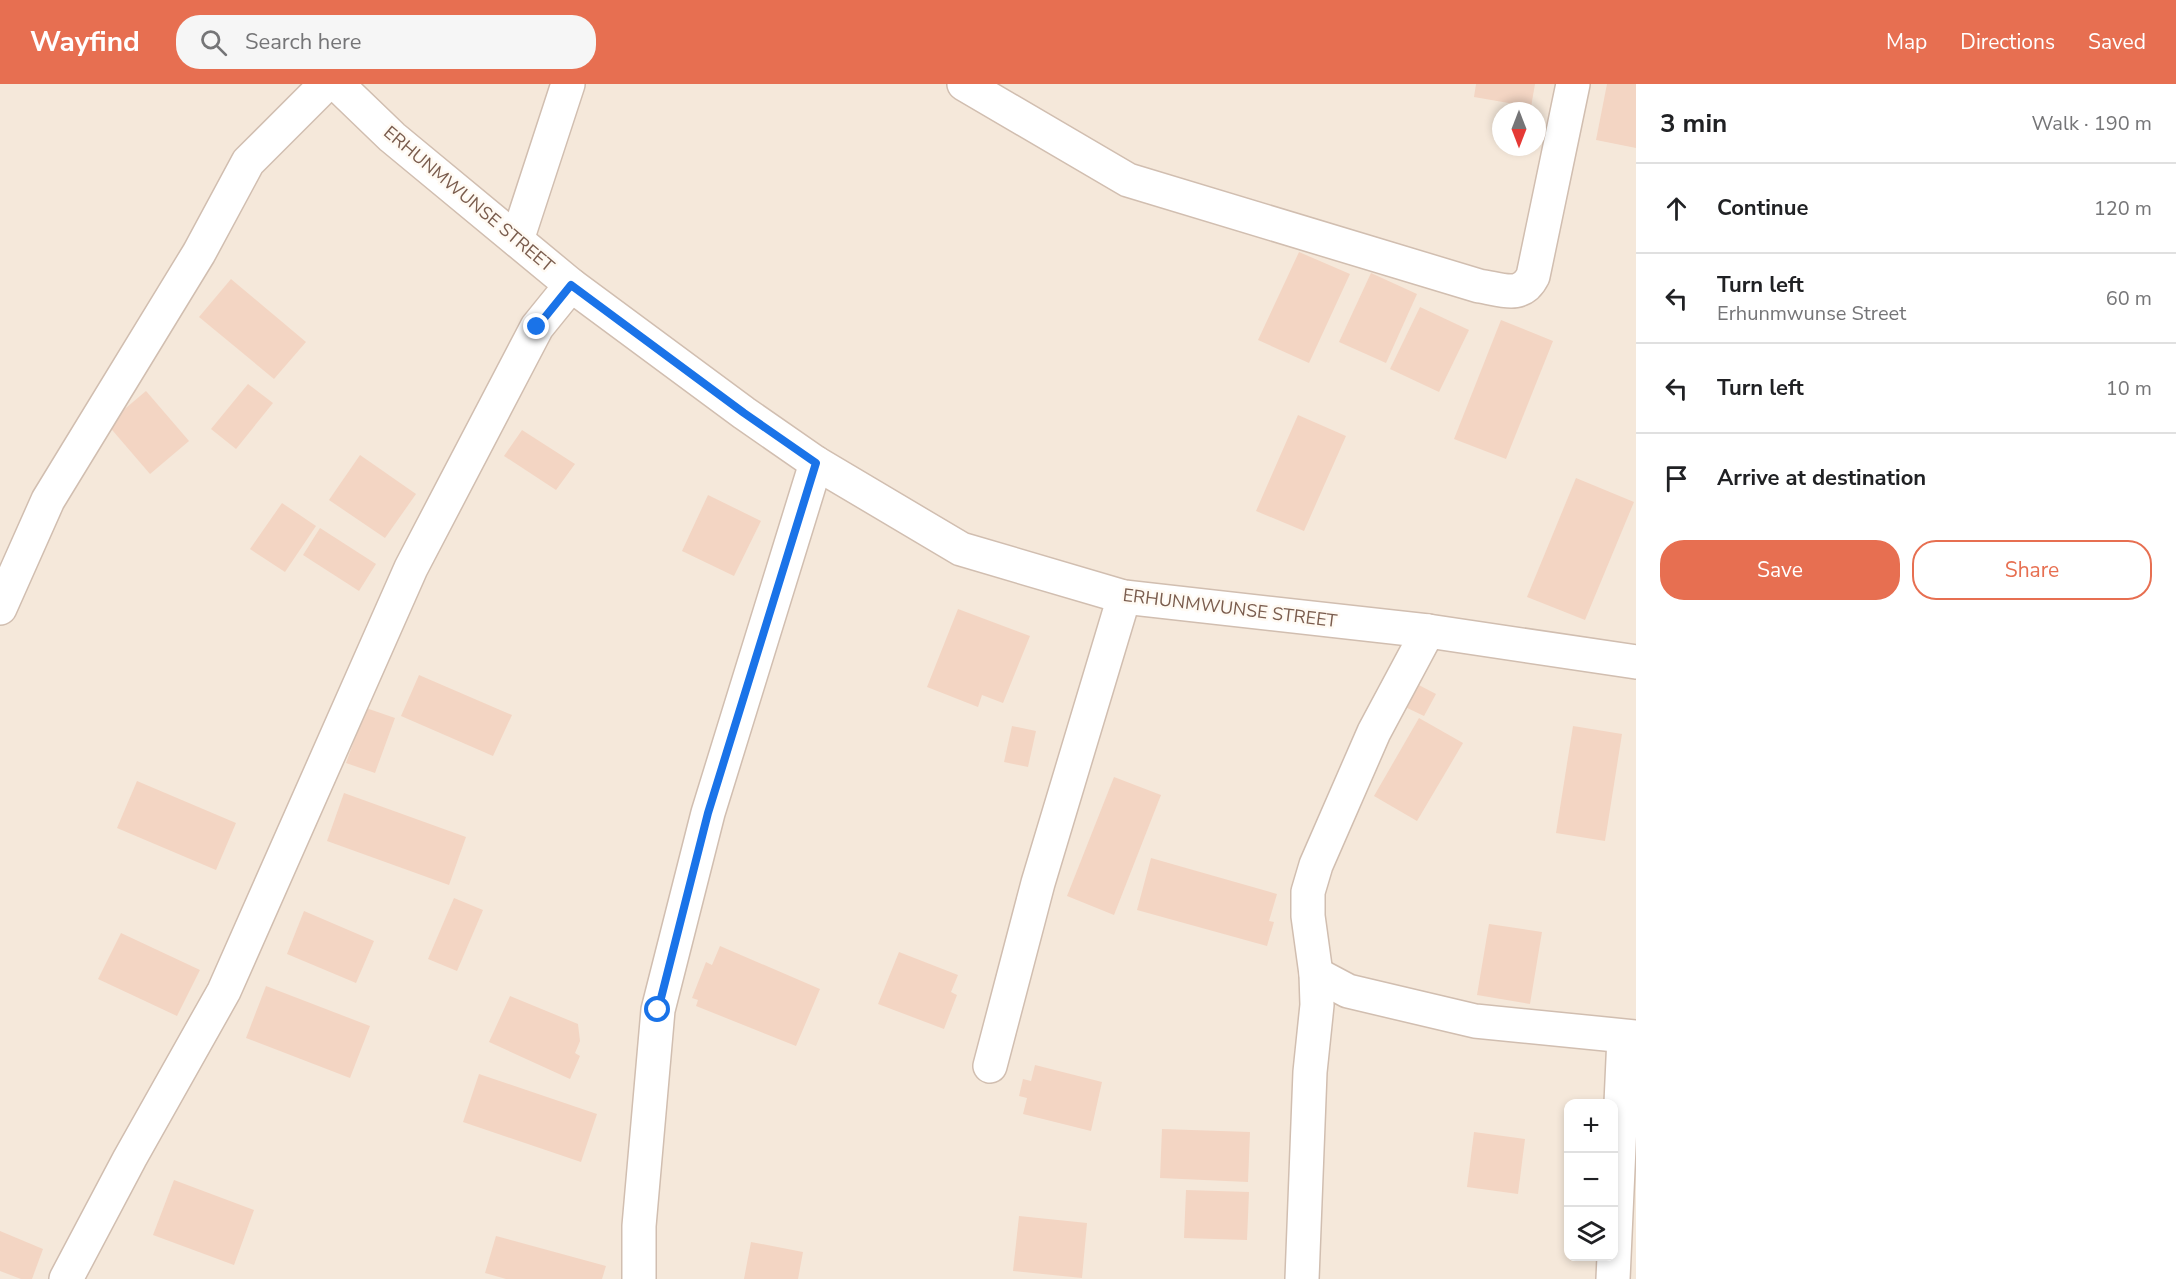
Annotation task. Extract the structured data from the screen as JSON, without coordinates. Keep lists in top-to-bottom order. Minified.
{"streets":{"street":["ERHUNMWUNSE STREET"]},"north":"bottom","page":{"header":"Wayfind","search":"Search here","nav":["Map","Directions","Saved"],"heading":["3 min","Walk · 190 m"],"list":[["Continue","120 m"],["Turn left","Erhunmwunse Street","60 m"],["Turn left","10 m"],"Arrive at destination"],"buttons":["Save","Share"],"map_buttons":["+","−"]}}
